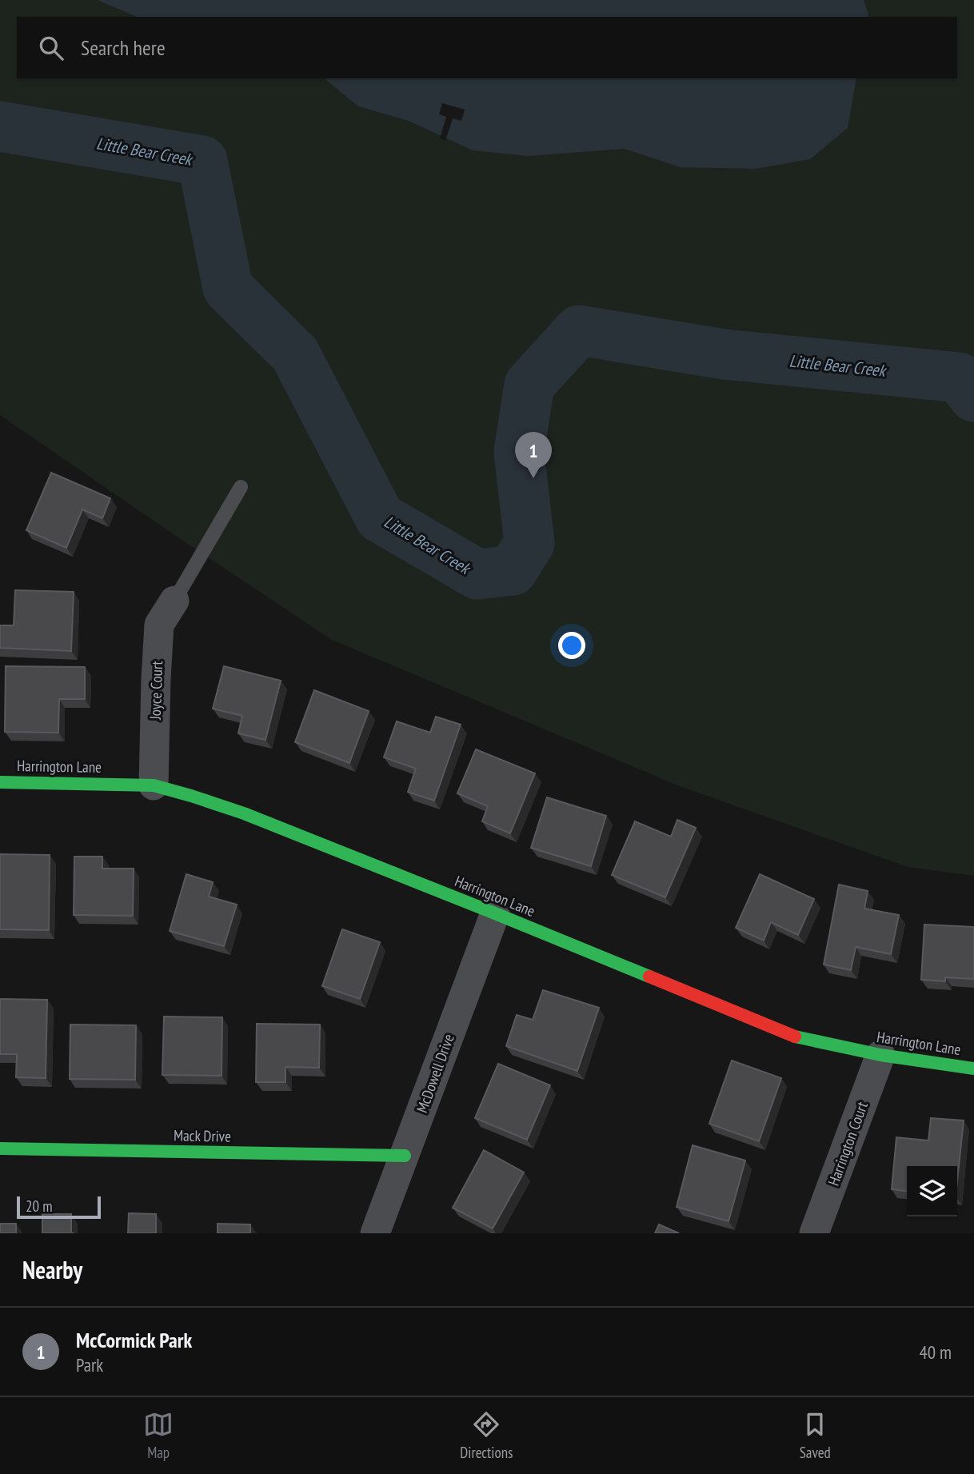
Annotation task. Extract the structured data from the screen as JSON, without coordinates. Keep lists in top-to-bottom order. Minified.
{"streets":{"street":["Joyce Court","Harrington Lane","McDowell Drive","Mack Drive","Harrington Court"]},"crossings":[["Joyce Court","Harrington Lane"],["Harrington Lane","McDowell Drive"],["Harrington Lane","Harrington Court"],["McDowell Drive","Mack Drive"]],"water":["Little Bear Creek"],"scale_bar":"20 m","page":{"search":"Search here","pins":"1","scale":"20 m","heading":"Nearby","list":[{"mark":"1","name":"McCormick Park","note":"Park","value":"40 m"}],"nav":["Map","Directions","Saved"]}}
